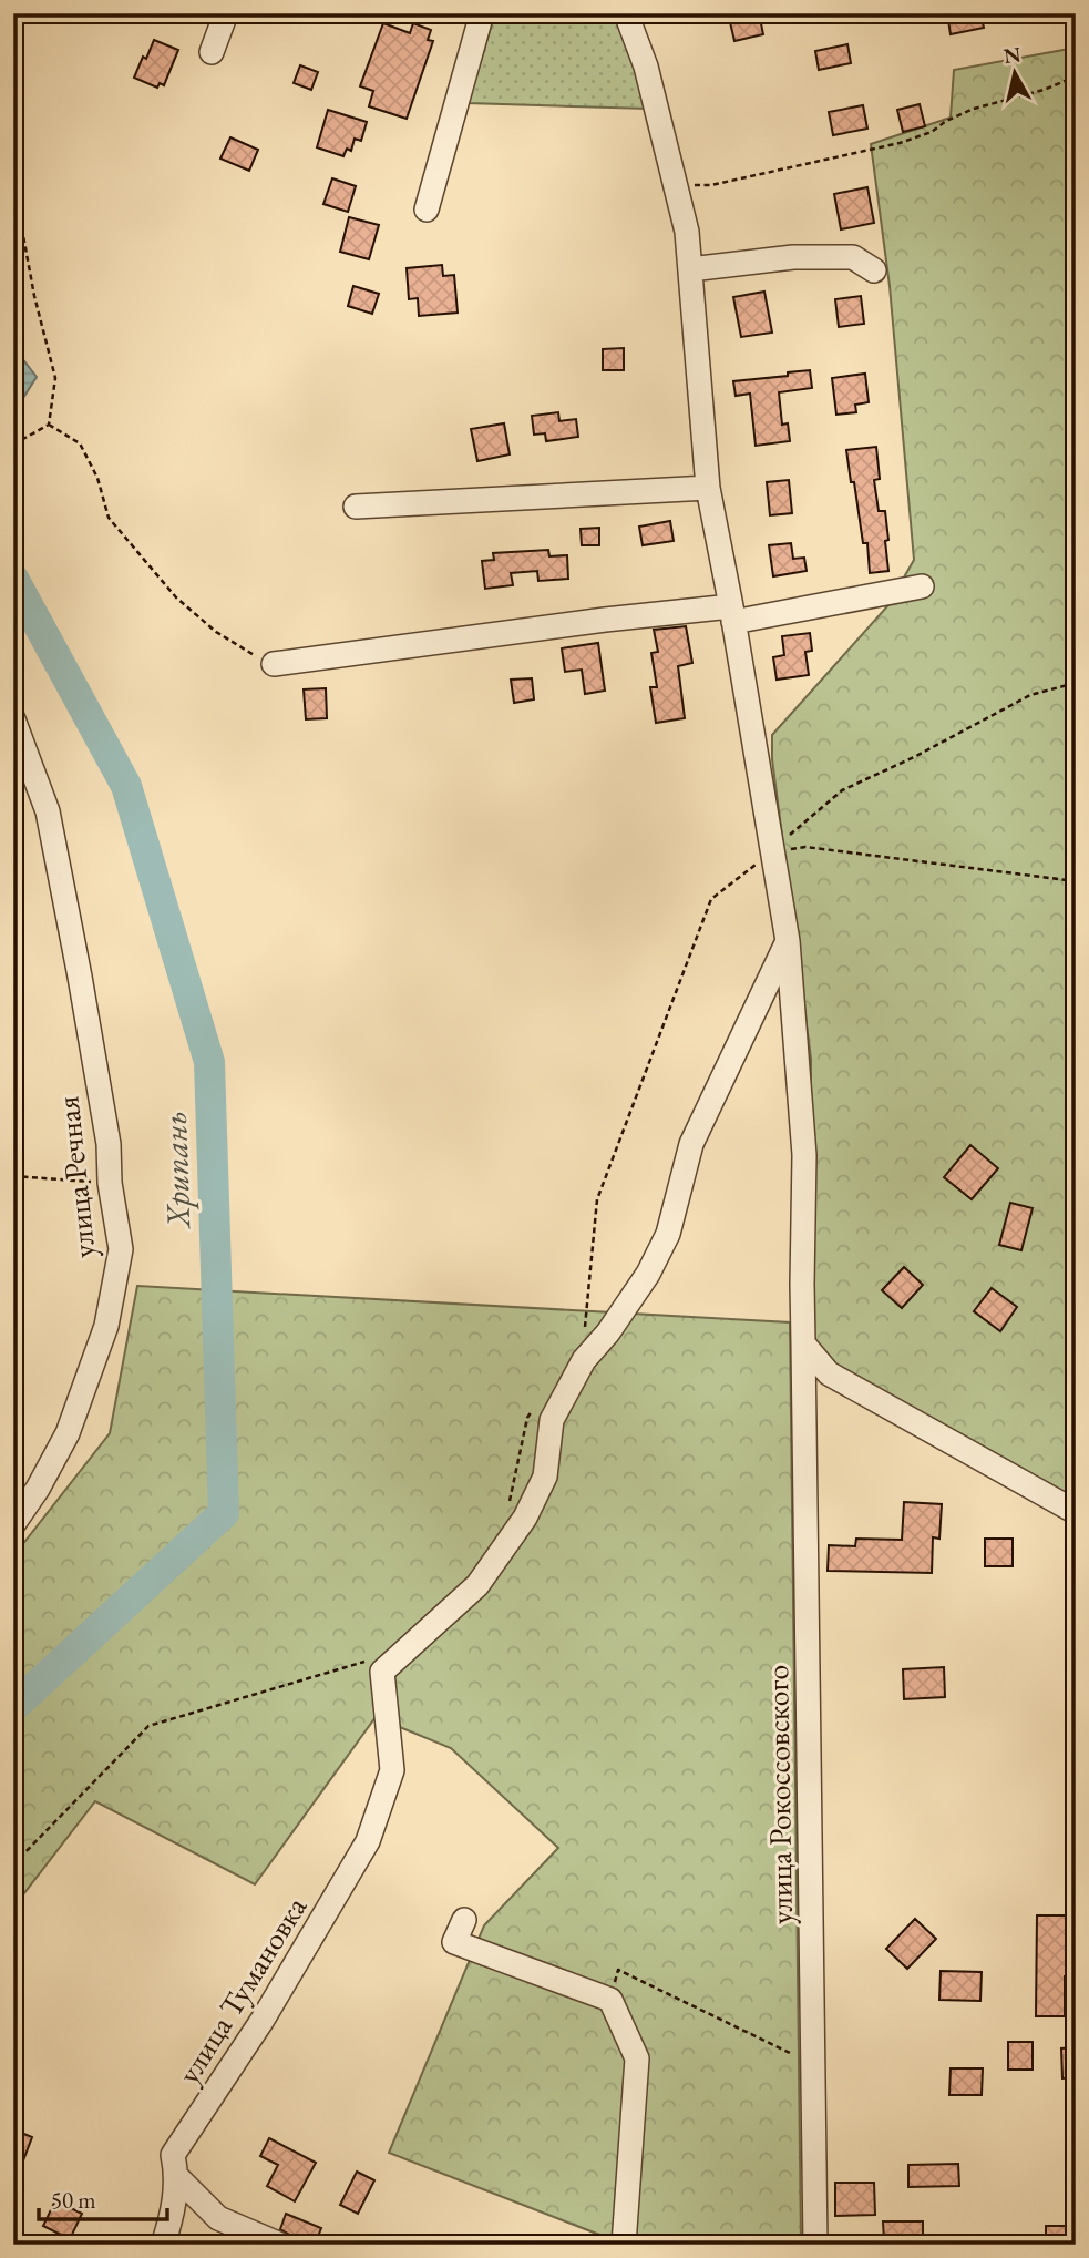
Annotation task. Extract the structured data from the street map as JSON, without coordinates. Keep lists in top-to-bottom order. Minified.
{"streets":{"street":["улица Речная","улица Рокоссовского","улица Тумановка"]},"crossings":[["улица Рокоссовского","улица Тумановка"]],"water":["Хрипань"],"scale_bar":"50 m","north":"top"}
